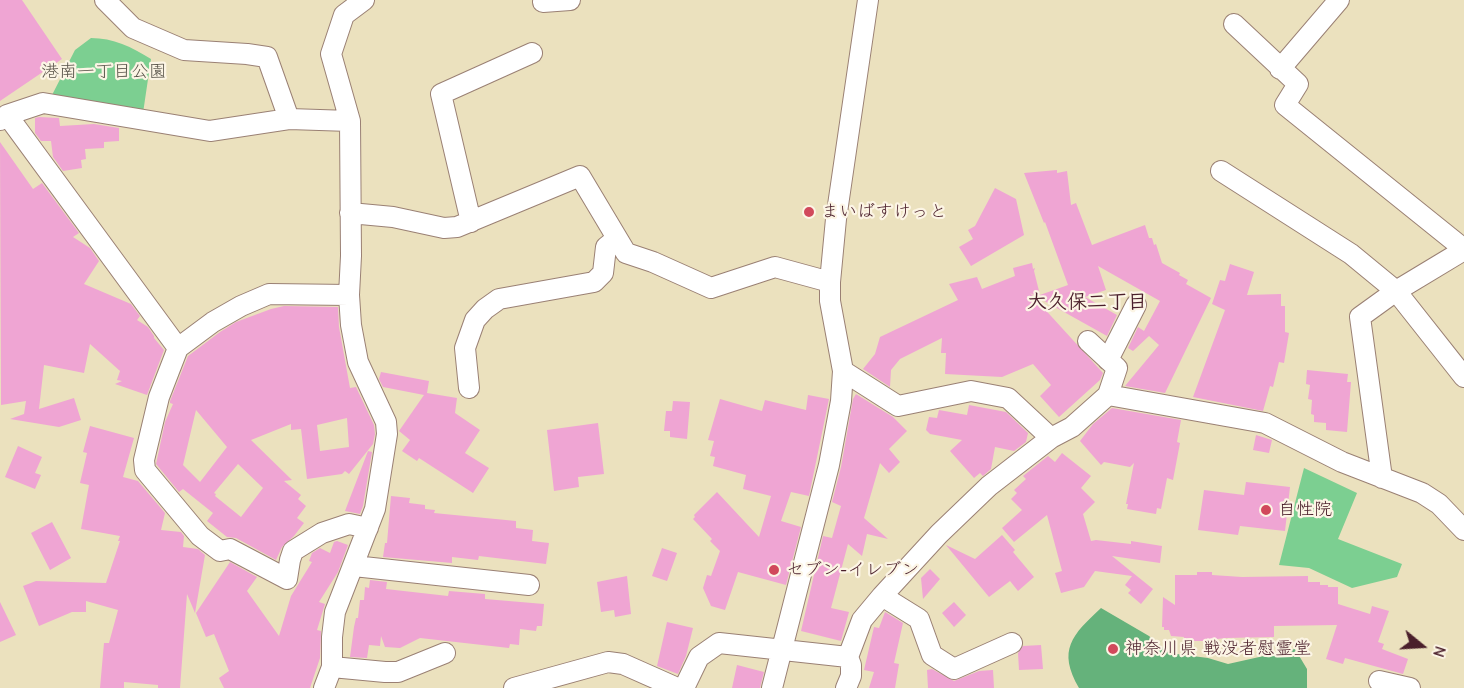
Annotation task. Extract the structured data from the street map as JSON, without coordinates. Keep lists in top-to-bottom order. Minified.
{"districts":["大久保二丁目"],"parks":["港南一丁目公園"],"places":["まいばすけっと","自性院","セブン-イレブン","神奈川県 戦没者慰霊堂"],"north":"right"}
